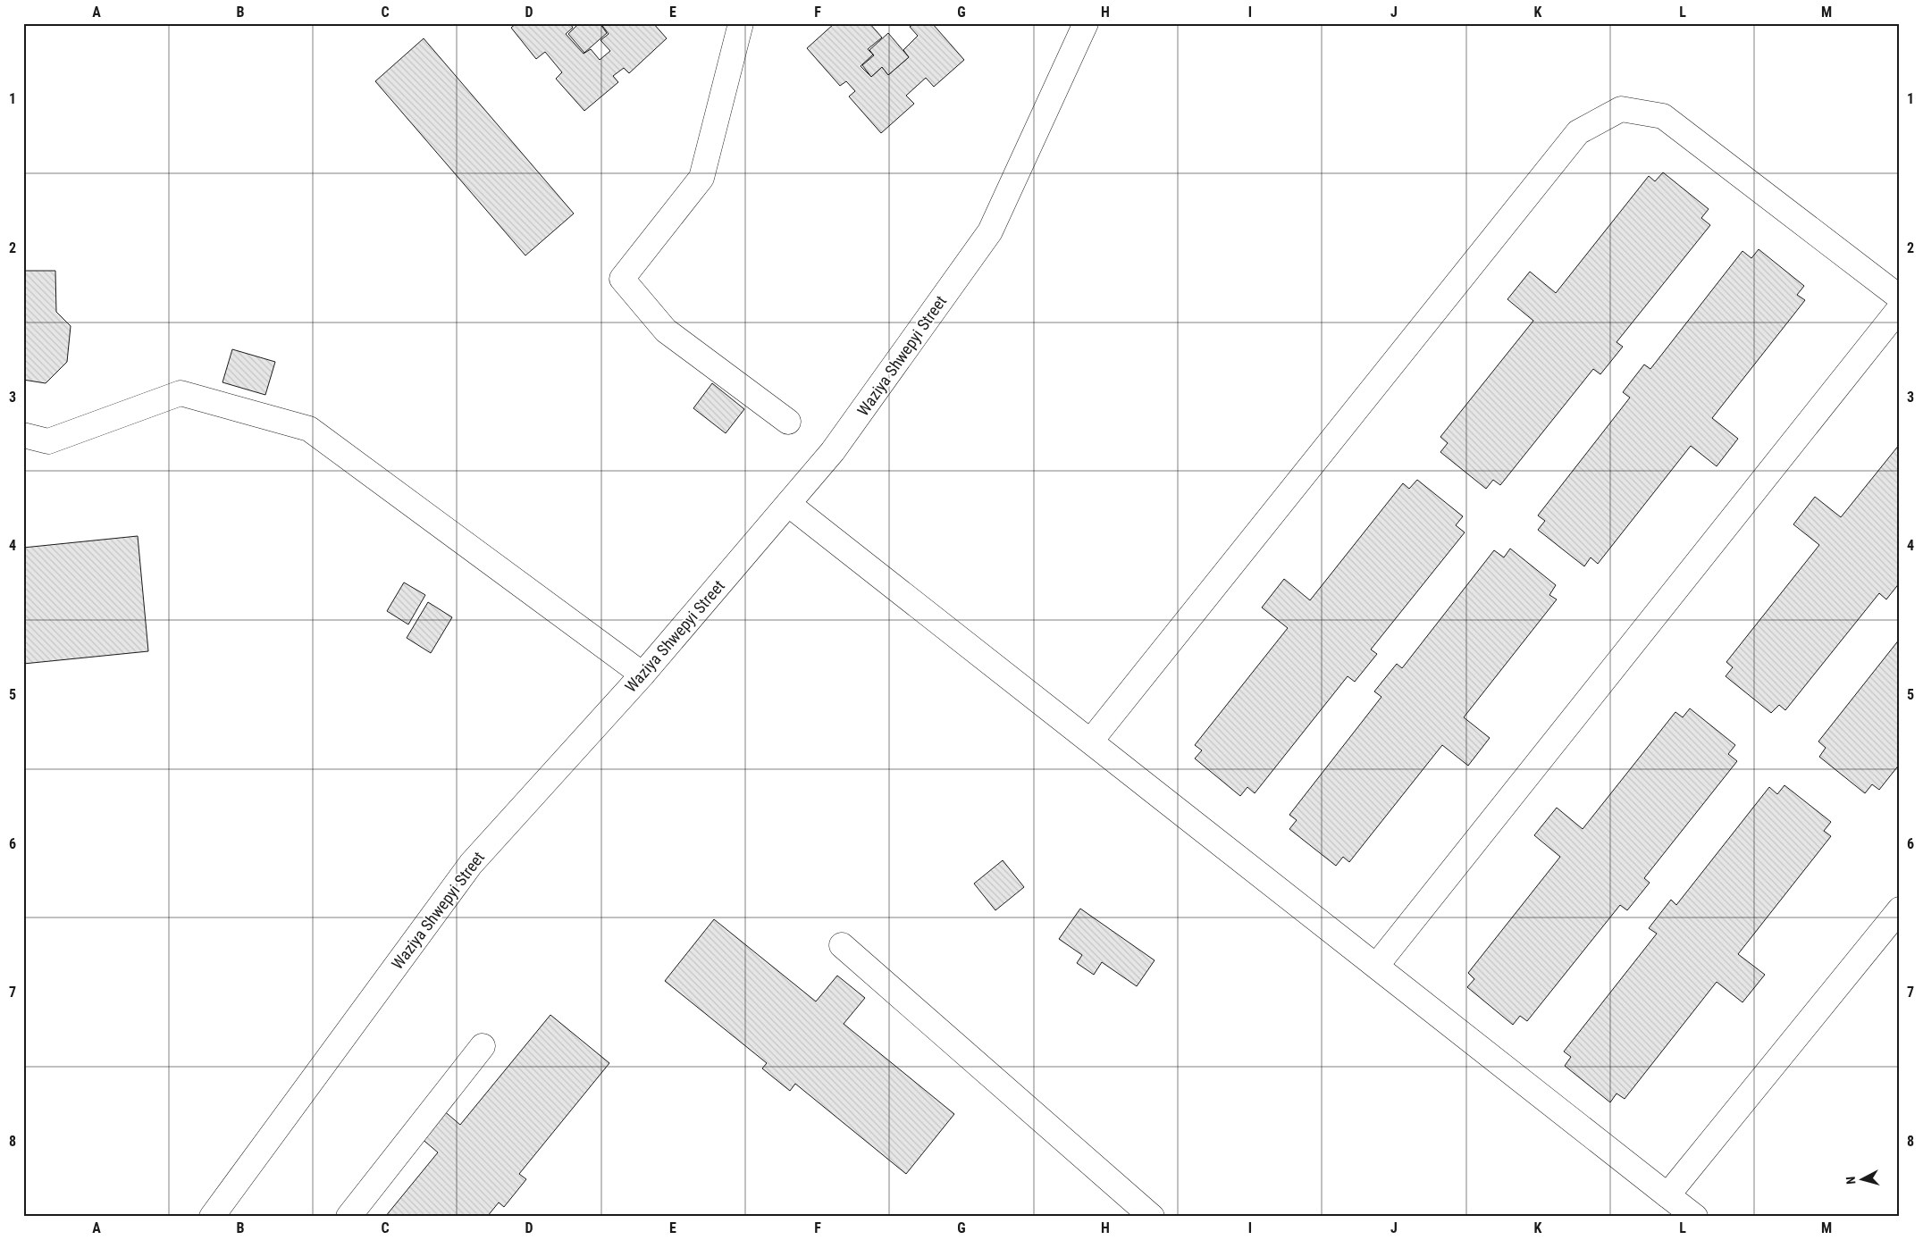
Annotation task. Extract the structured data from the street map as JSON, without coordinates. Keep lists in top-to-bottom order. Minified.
{"streets":{"street":["Waziya Shwepyi Street"]},"north":"left","grid":{"columns":["A","B","C","D","E","F","G","H","I","J","K","L","M"],"rows":["1","2","3","4","5","6","7","8"]}}
